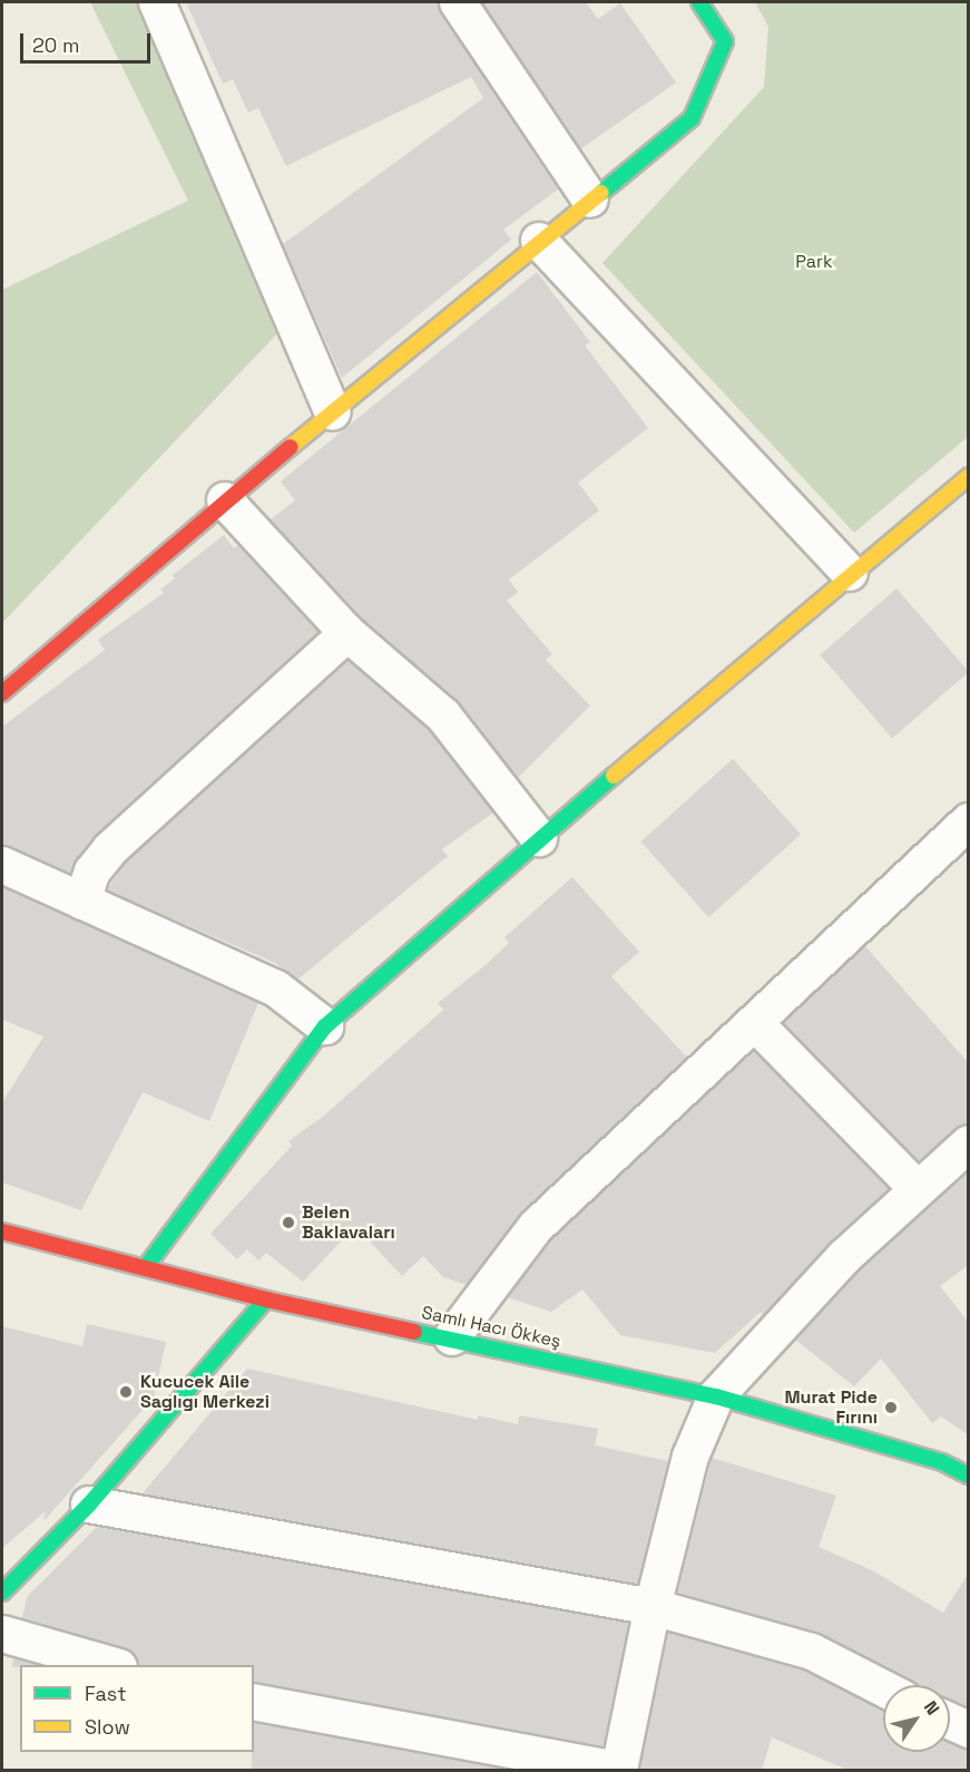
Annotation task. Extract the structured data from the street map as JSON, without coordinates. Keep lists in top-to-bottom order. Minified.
{"streets":{"street":["Samlı Hacı Ökkeş"]},"parks":["Park"],"places":["Belen Baklavaları","Kucucek Aile Saglıgı Merkezi","Murat Pide Fırını"],"legend":["Fast","Slow"],"scale_bar":"20 m","north":"top right"}
